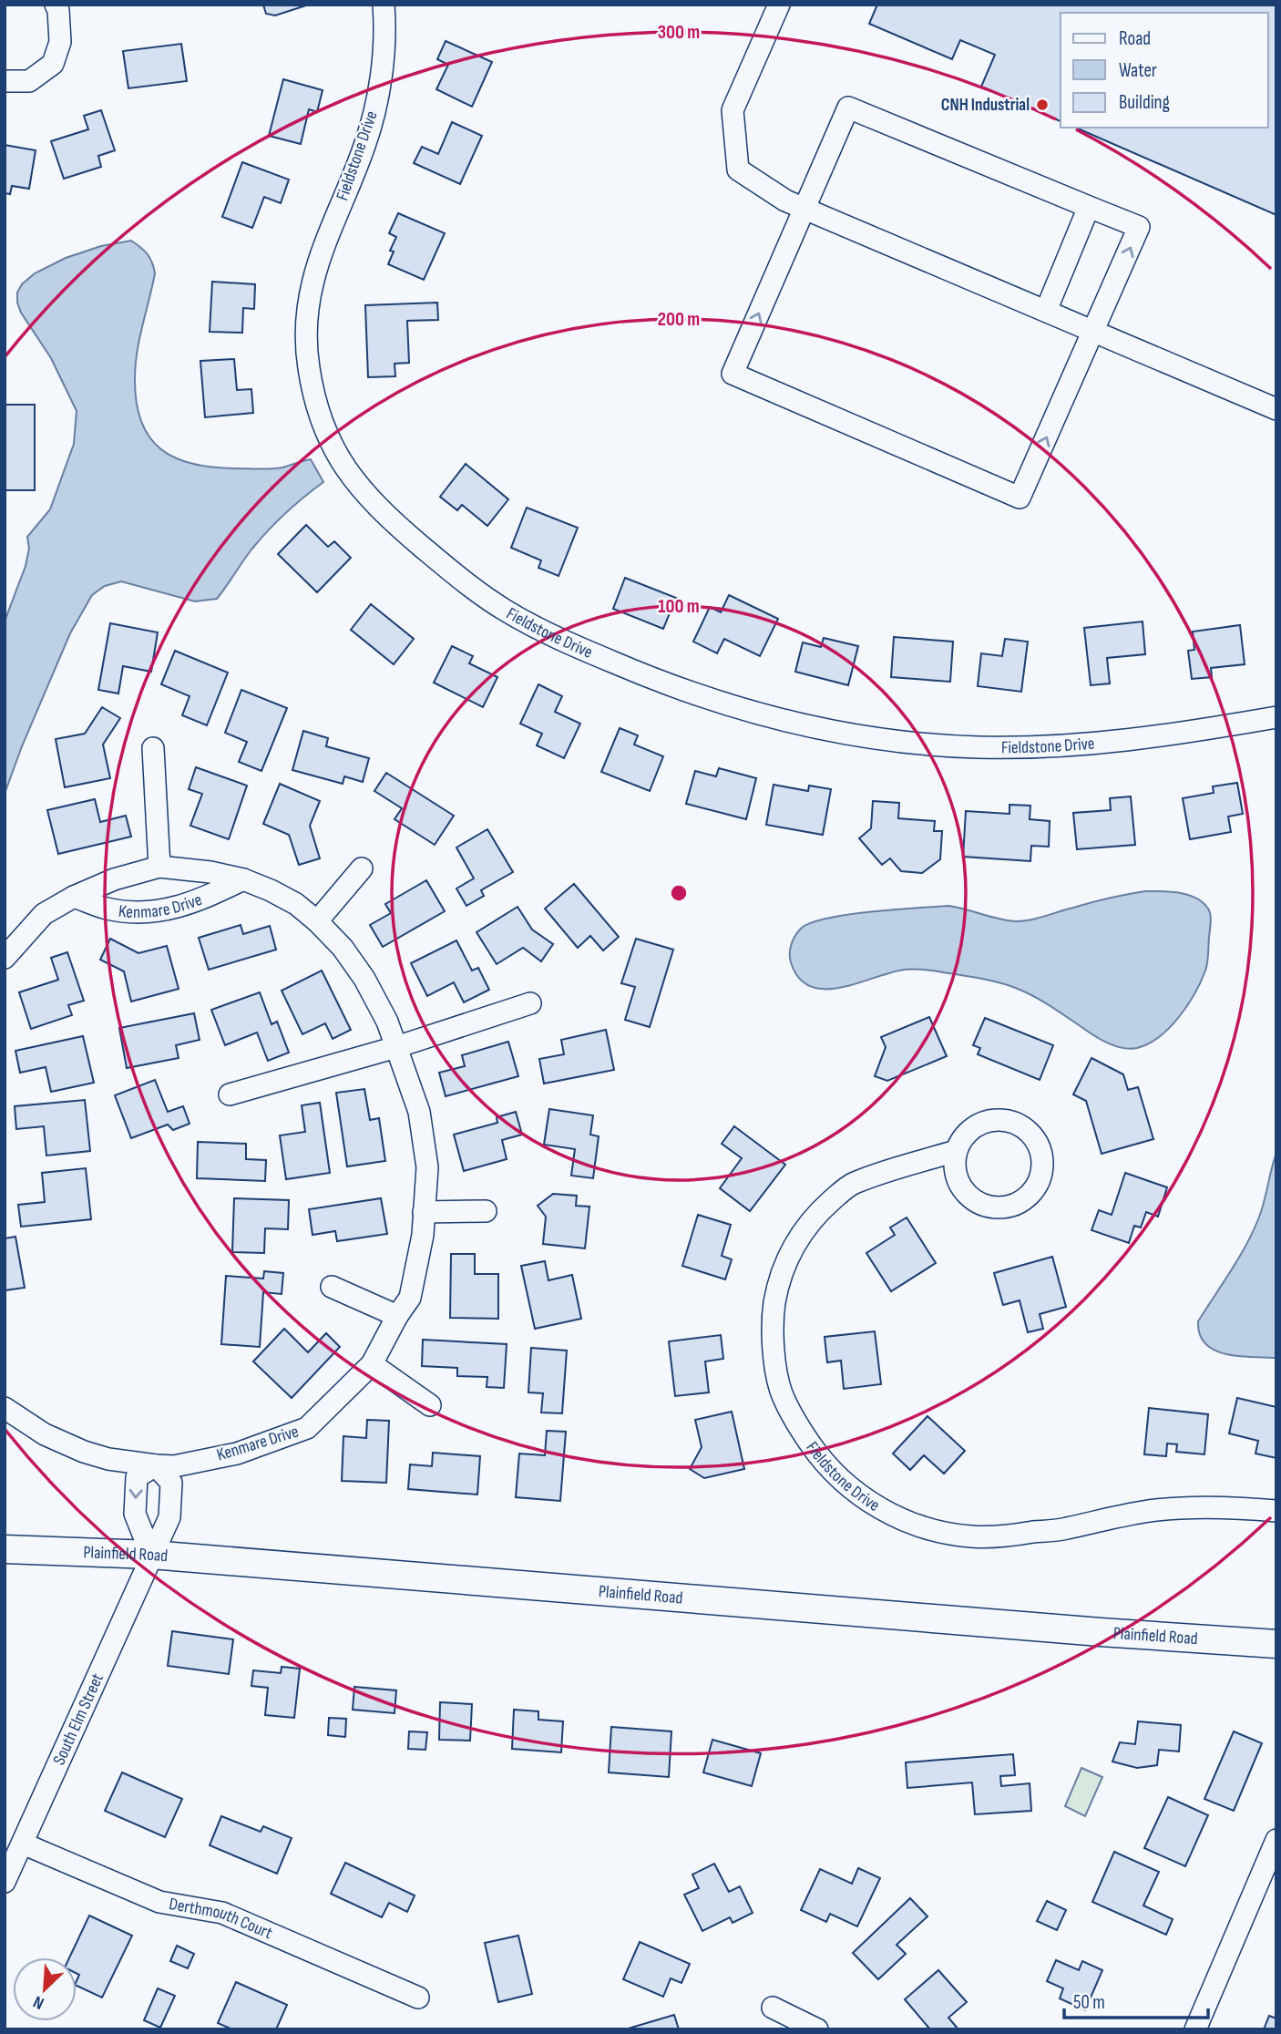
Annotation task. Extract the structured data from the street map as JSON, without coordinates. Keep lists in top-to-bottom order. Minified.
{"streets":{"main road":["Plainfield Road"],"street":["Fieldstone Drive","Kenmare Drive","South Elm Street","Derthmouth Court"]},"crossings":[["Plainfield Road","South Elm Street"],["South Elm Street","Derthmouth Court"]],"places":["CNH Industrial"],"legend":["Road","Water","Building"],"scale_bar":"50 m","north":"bottom left","rings":["300 m","200 m","100 m"]}
